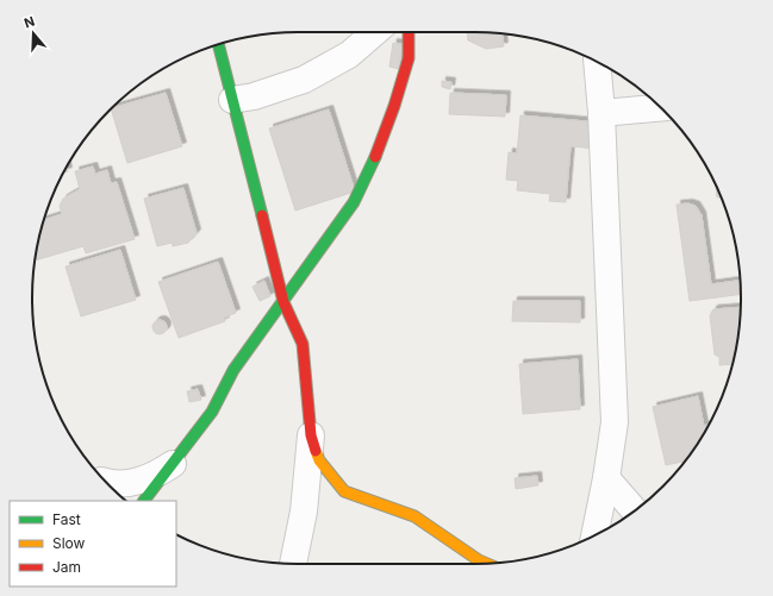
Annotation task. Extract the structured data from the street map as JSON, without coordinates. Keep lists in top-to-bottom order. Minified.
{"legend":["Fast","Slow","Jam"],"north":"top"}
